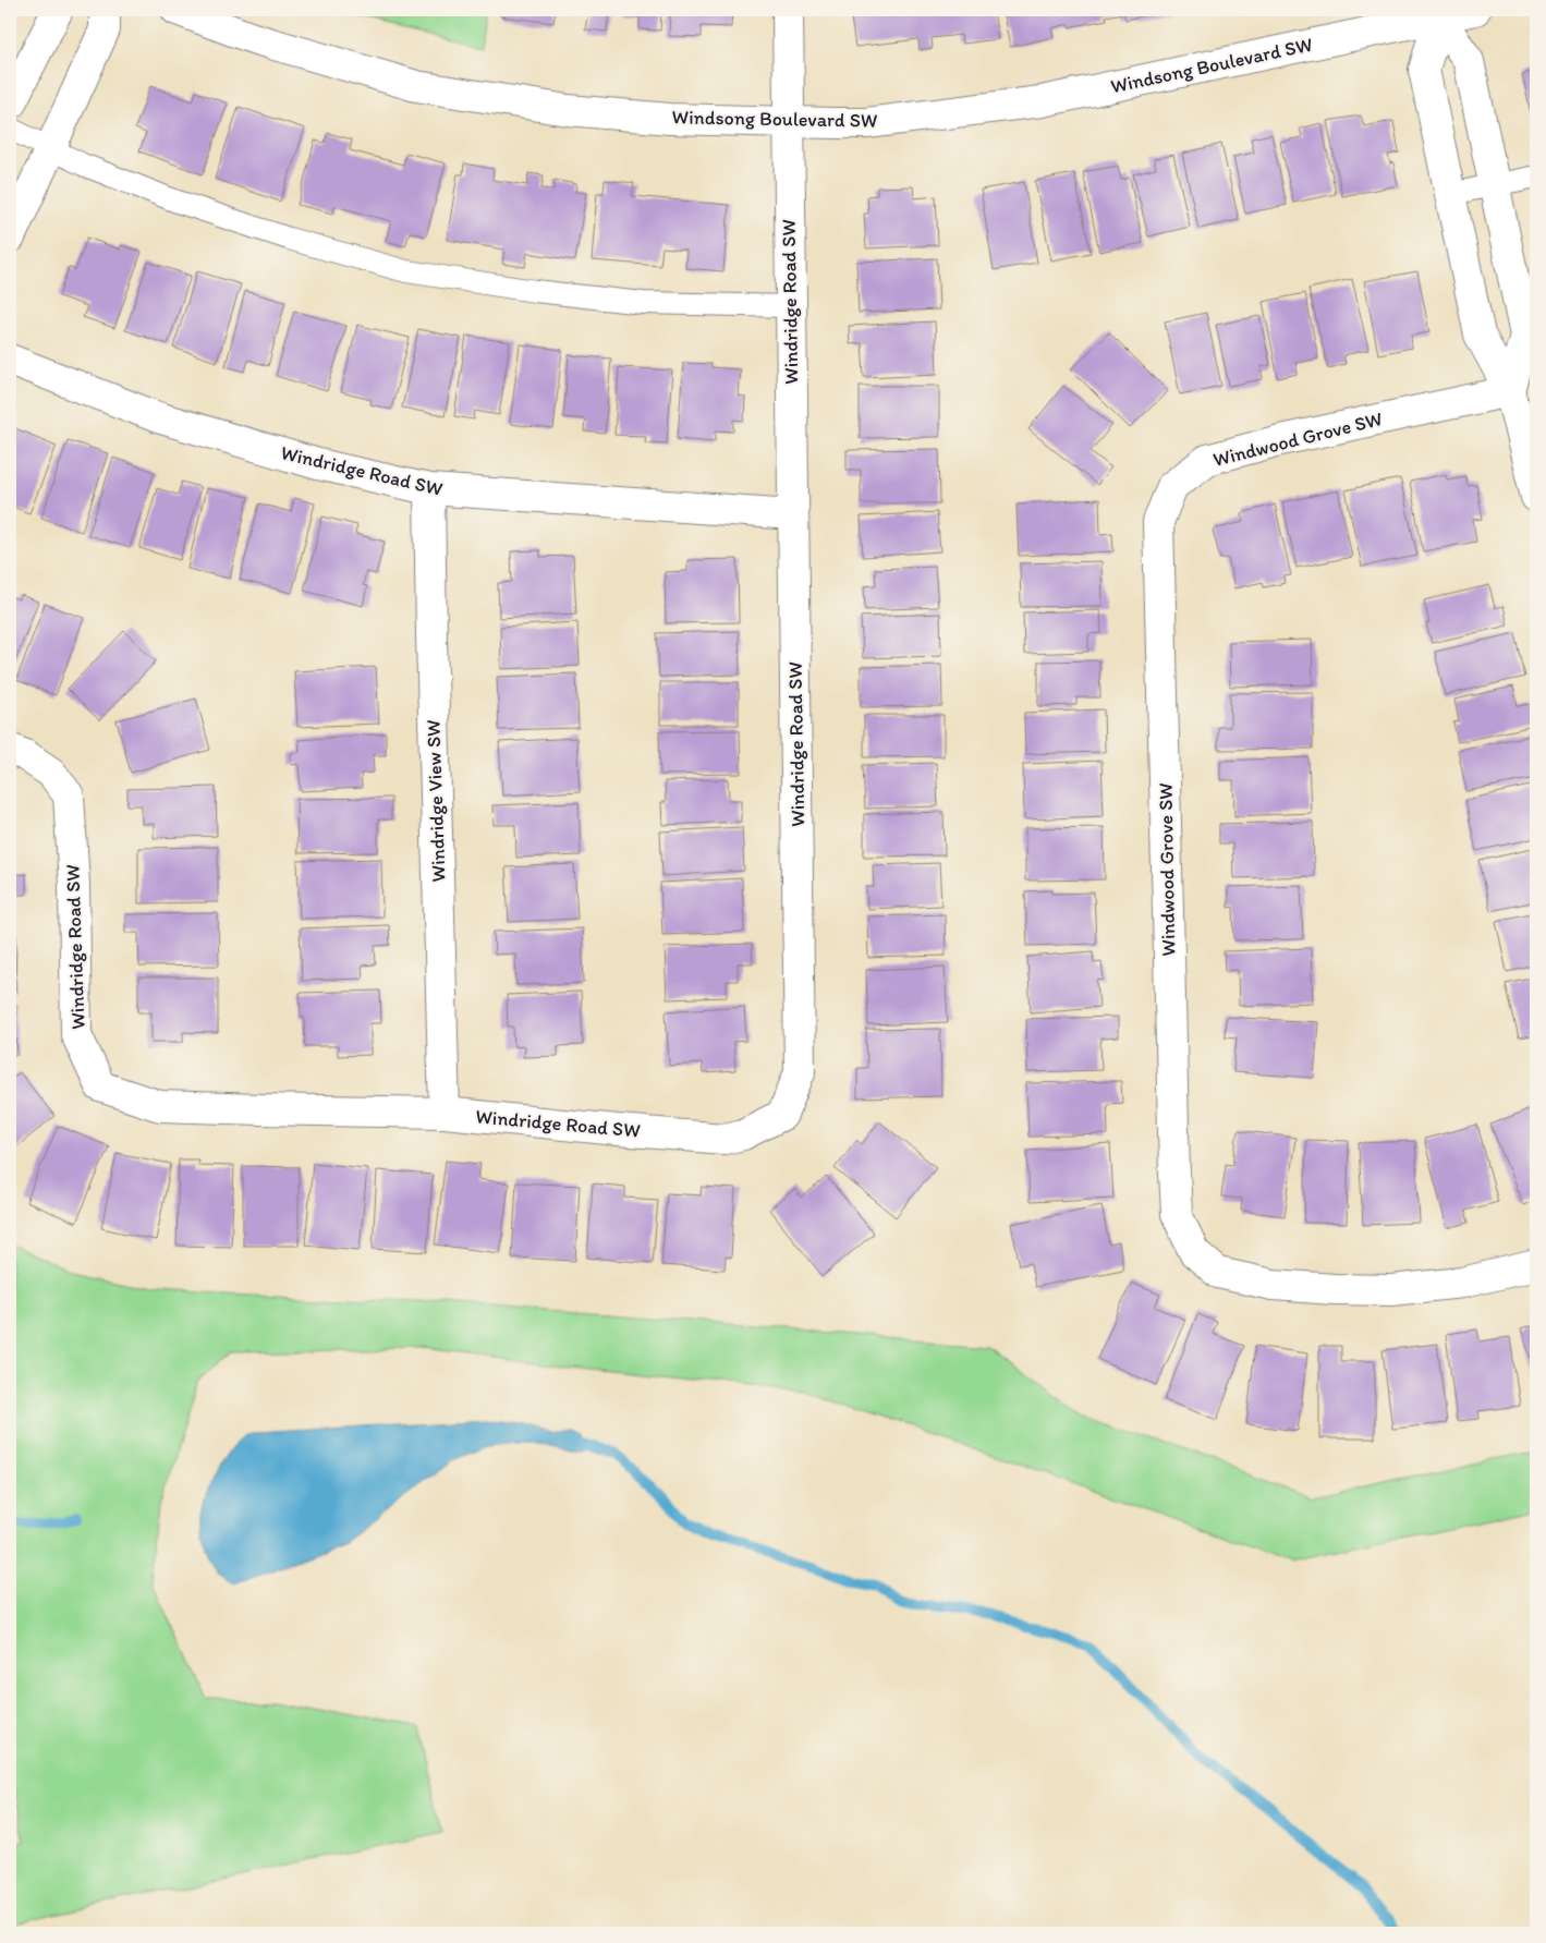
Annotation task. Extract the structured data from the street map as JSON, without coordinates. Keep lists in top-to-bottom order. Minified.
{"streets":{"street":["Windsong Boulevard SW","Windridge Road SW","Windwood Grove SW","Windridge View SW"]},"crossings":[["Windsong Boulevard SW","Windridge Road SW"],["Windridge Road SW","Windridge View SW"]]}
